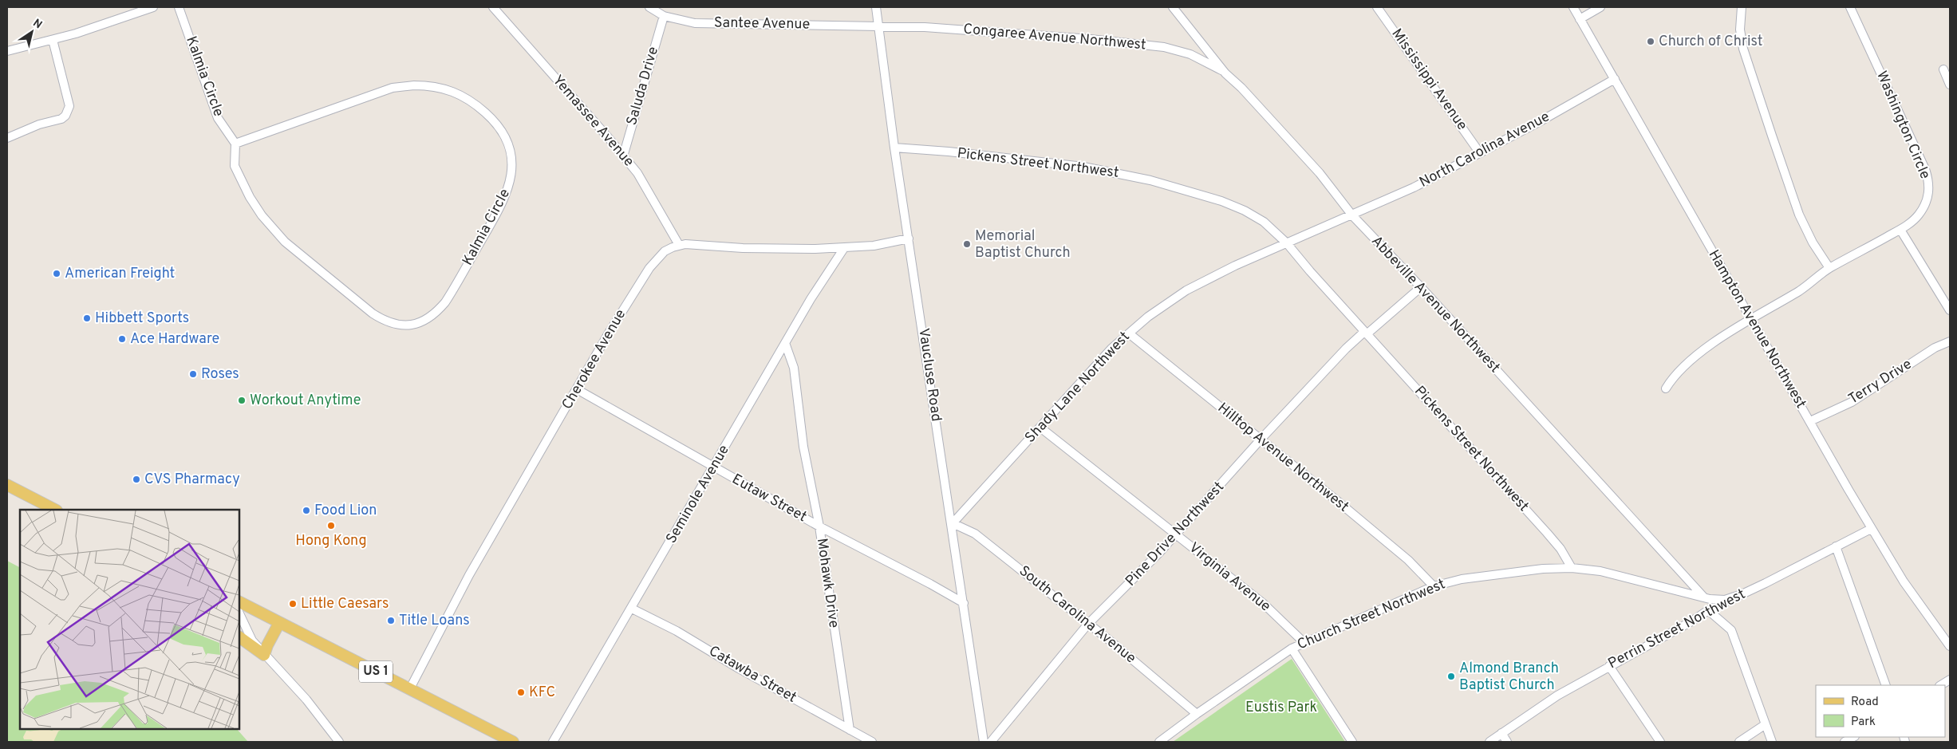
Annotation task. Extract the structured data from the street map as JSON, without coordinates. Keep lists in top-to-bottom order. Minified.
{"streets":{"main road":["US 1"],"street":["Santee Avenue","Congaree Avenue Northwest","Kalmia Circle","Mississippi Avenue","Saluda Drive","Yemassee Avenue","Washington Circle","North Carolina Avenue","Pickens Street Northwest","Abbeville Avenue Northwest","Hampton Avenue Northwest","Cherokee Avenue","Vaucluse Road","Terry Drive","Shady Lane Northwest","Hilltop Avenue Northwest","Seminole Avenue","Eutaw Street","Pine Drive Northwest","Virginia Avenue","Mohawk Drive","South Carolina Avenue","Church Street Northwest","Perrin Street Northwest","Catawba Street"]},"crossings":[["Santee Avenue","Congaree Avenue Northwest"],["Santee Avenue","Saluda Drive"],["Santee Avenue","Vaucluse Road"],["Congaree Avenue Northwest","Abbeville Avenue Northwest"],["Congaree Avenue Northwest","Vaucluse Road"],["Mississippi Avenue","North Carolina Avenue"],["Saluda Drive","Yemassee Avenue"],["Yemassee Avenue","Cherokee Avenue"],["Washington Circle","Hampton Avenue Northwest"],["North Carolina Avenue","Abbeville Avenue Northwest"],["North Carolina Avenue","Hampton Avenue Northwest"],["North Carolina Avenue","Shady Lane Northwest"],["Pickens Street Northwest","Vaucluse Road"],["Pickens Street Northwest","Shady Lane Northwest"],["Pickens Street Northwest","Pine Drive Northwest"],["Pickens Street Northwest","Church Street Northwest"],["Abbeville Avenue Northwest","Shady Lane Northwest"],["Abbeville Avenue Northwest","Pine Drive Northwest"],["Abbeville Avenue Northwest","Church Street Northwest"],["Hampton Avenue Northwest","Terry Drive"],["Hampton Avenue Northwest","Perrin Street Northwest"],["Cherokee Avenue","Eutaw Street"],["Cherokee Avenue","US 1"],["Vaucluse Road","Shady Lane Northwest"],["Vaucluse Road","Eutaw Street"],["Vaucluse Road","South Carolina Avenue"],["Shady Lane Northwest","Hilltop Avenue Northwest"],["Shady Lane Northwest","Virginia Avenue"],["Shady Lane Northwest","South Carolina Avenue"],["Hilltop Avenue Northwest","Pine Drive Northwest"],["Hilltop Avenue Northwest","Church Street Northwest"],["Seminole Avenue","Eutaw Street"],["Seminole Avenue","Mohawk Drive"],["Seminole Avenue","Catawba Street"],["Eutaw Street","Mohawk Drive"],["Pine Drive Northwest","Virginia Avenue"],["Pine Drive Northwest","South Carolina Avenue"],["Virginia Avenue","Church Street Northwest"],["Mohawk Drive","Catawba Street"],["South Carolina Avenue","Church Street Northwest"],["Church Street Northwest","Perrin Street Northwest"]],"parks":["Eustis Park"],"places":["Church of Christ","Memorial Baptist Church","American Freight","Hibbett Sports","Ace Hardware","Roses","Workout Anytime","CVS Pharmacy","Food Lion","Hong Kong","Little Caesars","Title Loans","Almond Branch Baptist Church","KFC"],"legend":["Road","Park"],"north":"top right"}
